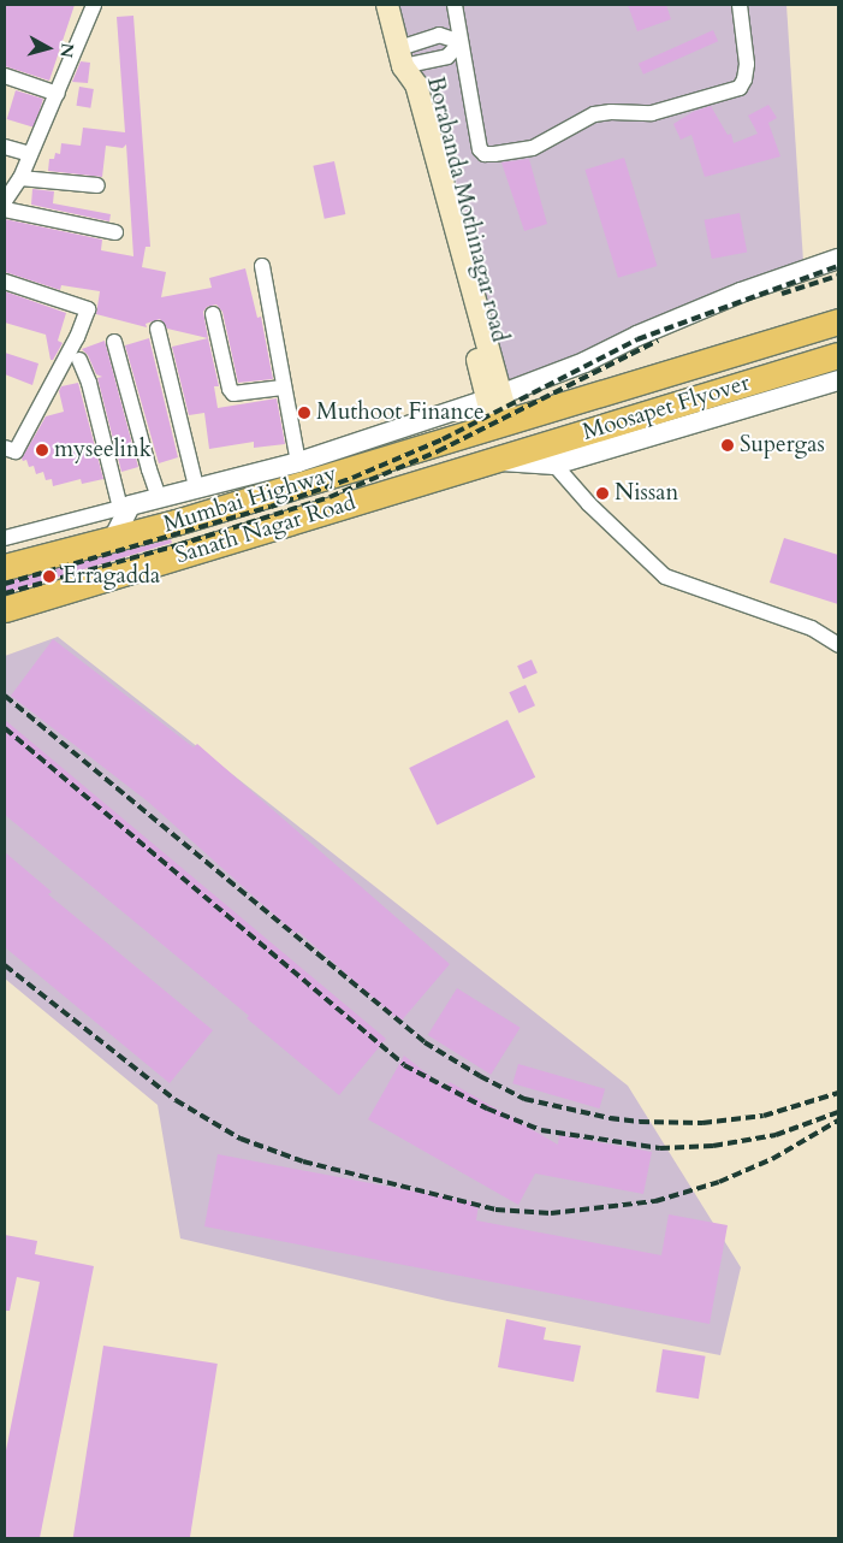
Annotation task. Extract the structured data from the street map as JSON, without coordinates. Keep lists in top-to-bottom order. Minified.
{"streets":{"highway":["Moosapet Flyover","Mumbai Highway","Sanath Nagar Road"]},"crossings":[["Moosapet Flyover","Mumbai Highway"],["Moosapet Flyover","Sanath Nagar Road"]],"places":["Muthoot Finance","Supergas","myseelink","Nissan","Erragadda"],"north":"right"}
